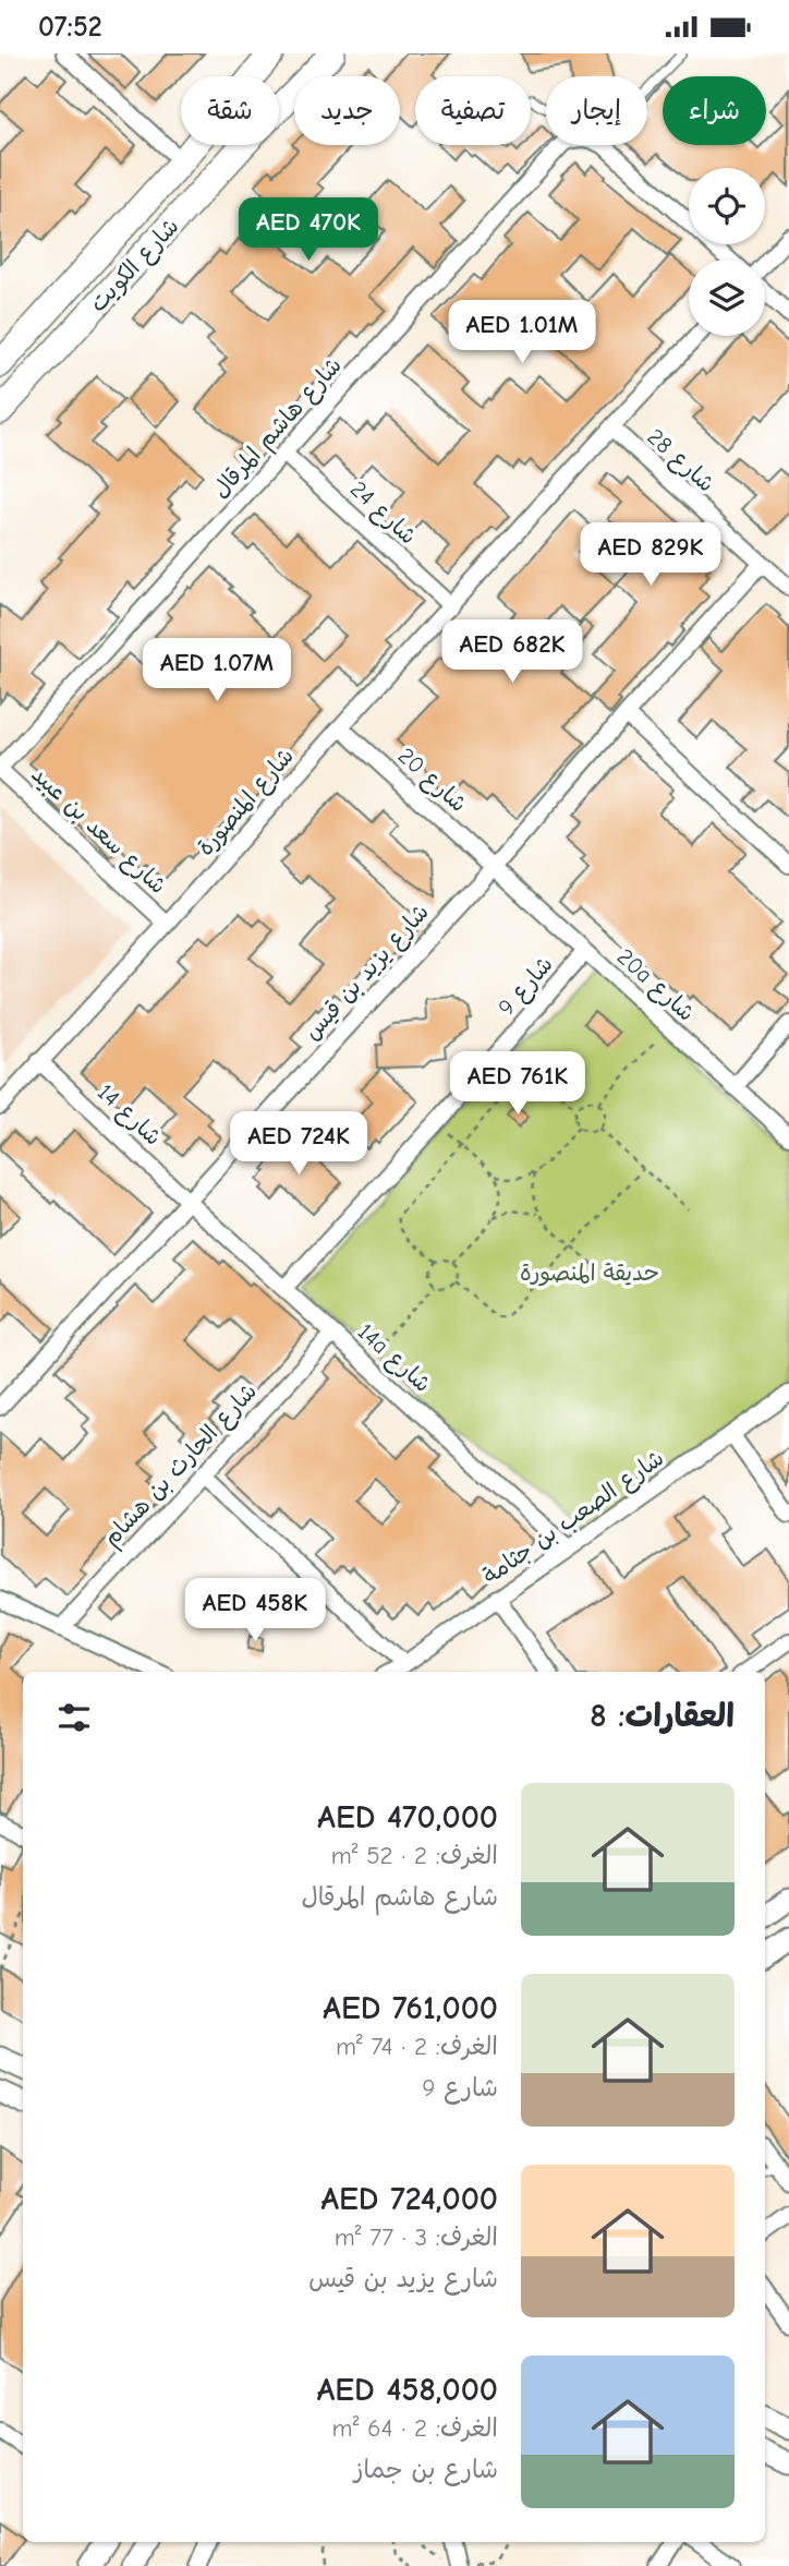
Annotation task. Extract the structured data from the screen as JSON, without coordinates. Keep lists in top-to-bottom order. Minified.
{"streets":{"main road":["شارع الكويت"],"street":["شارع هاشم المرقال","شارع 28","شارع 24","شارع 20","شارع المنصورة","شارع سعد بن عبيد","شارع يزيد بن قيس","20a شارع","شارع 9","شارع 14","14a شارع","شارع الحارث بن هشام","شارع الصعب بن جثامة"]},"crossings":[["شارع هاشم المرقال","شارع 24"],["شارع هاشم المرقال","شارع سعد بن عبيد"],["شارع 28","شارع المنصورة"],["شارع 28","شارع يزيد بن قيس"],["شارع 24","شارع المنصورة"],["شارع 20","شارع المنصورة"],["شارع 20","شارع يزيد بن قيس"],["شارع 20","20a شارع"],["شارع المنصورة","شارع سعد بن عبيد"],["شارع المنصورة","شارع 14"],["شارع يزيد بن قيس","20a شارع"],["شارع يزيد بن قيس","شارع 14"],["شارع يزيد بن قيس","14a شارع"],["20a شارع","شارع 9"],["شارع 9","14a شارع"],["شارع 14","14a شارع"],["14a شارع","شارع الحارث بن هشام"],["14a شارع","شارع الصعب بن جثامة"]],"parks":["حديقة المنصورة"],"page":{"status":"07:52","chip":["شراء","إيجار","تصفية","جديد","شقة"],"price":["AED 470K","AED 1.01M","AED 829K","AED 682K","AED 1.07M","AED 761K","AED 724K","AED 458K"],"heading":"العقارات: 8","list":[{"name":"AED 470,000","note":"الغرف: 2 · 52 m² · شارع هاشم المرقال"},{"name":"AED 761,000","note":"الغرف: 2 · 74 m² · شارع 9"},{"name":"AED 724,000","note":"الغرف: 3 · 77 m² · شارع يزيد بن قيس"},{"name":"AED 458,000","note":"الغرف: 2 · 64 m² · شارع بن جماز"}]}}
